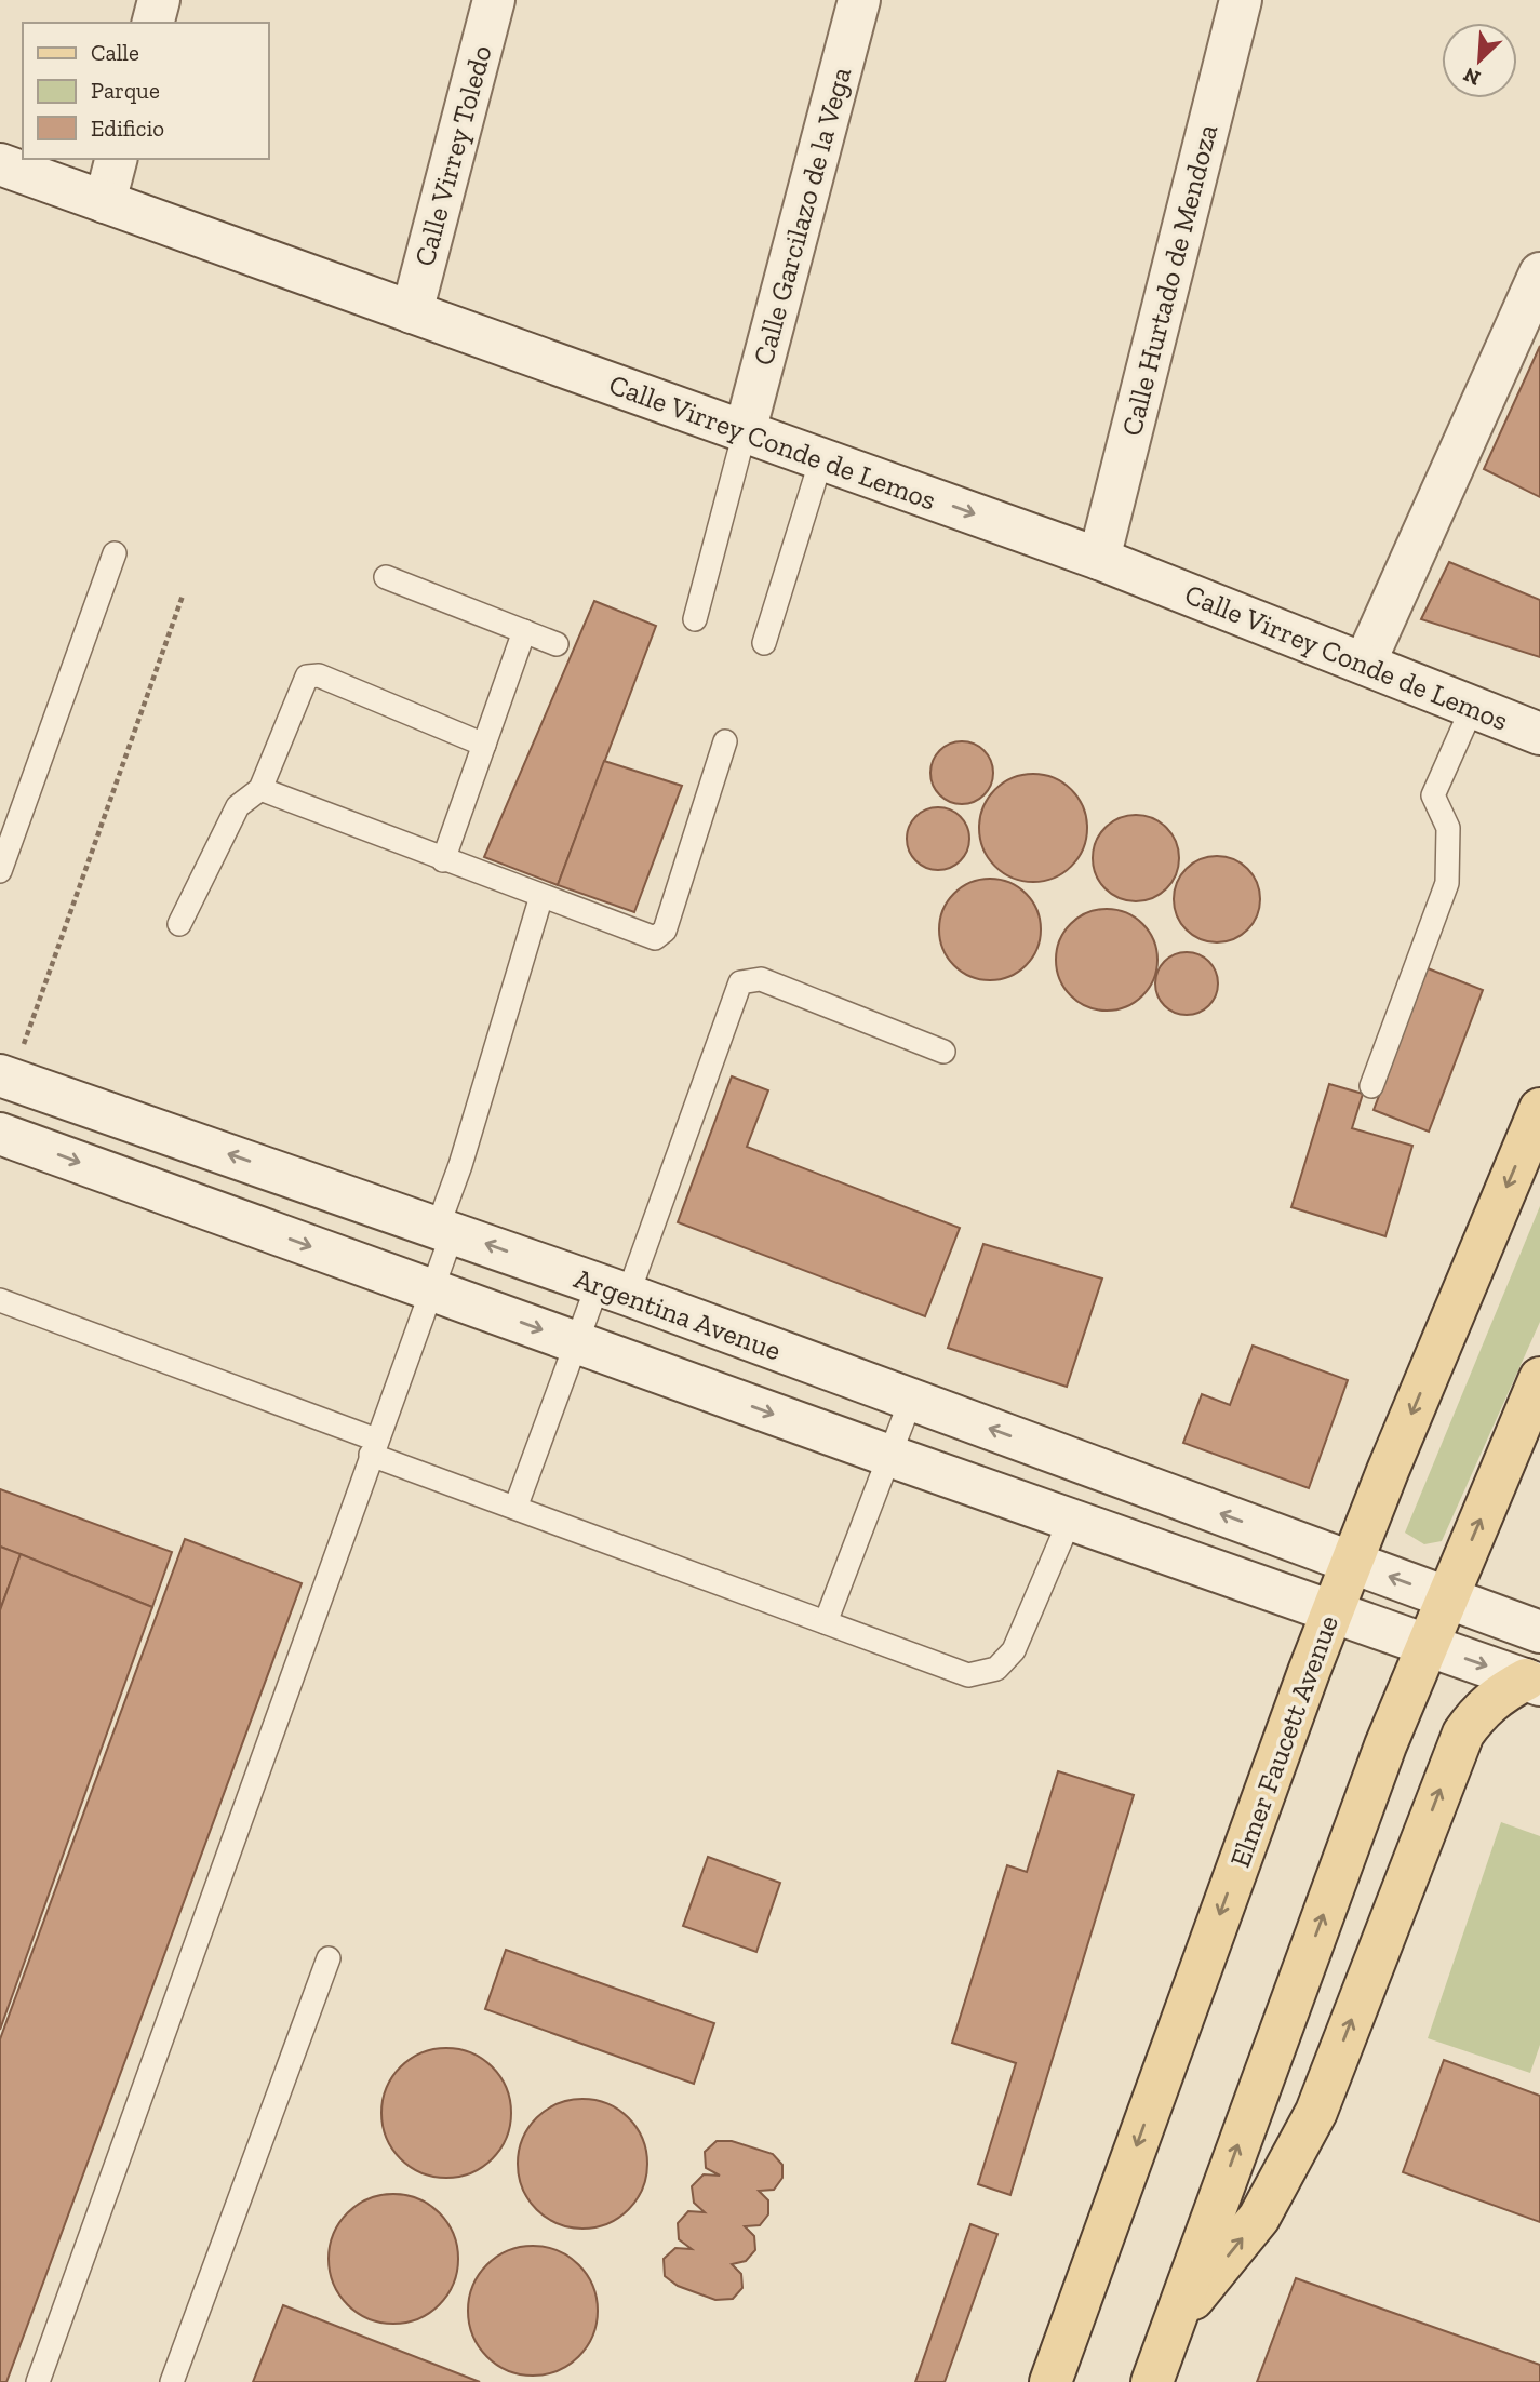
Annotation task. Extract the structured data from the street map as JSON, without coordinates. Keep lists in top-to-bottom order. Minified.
{"streets":{"main road":["Elmer Faucett Avenue"],"street":["Calle Virrey Toledo","Calle Garcilazo de la Vega","Calle Hurtado de Mendoza","Calle Virrey Conde de Lemos","Argentina Avenue"]},"crossings":[["Calle Virrey Toledo","Calle Virrey Conde de Lemos"],["Calle Garcilazo de la Vega","Calle Virrey Conde de Lemos"],["Calle Hurtado de Mendoza","Calle Virrey Conde de Lemos"],["Argentina Avenue","Elmer Faucett Avenue"]],"legend":["Calle","Parque","Edificio"],"north":"bottom left"}
